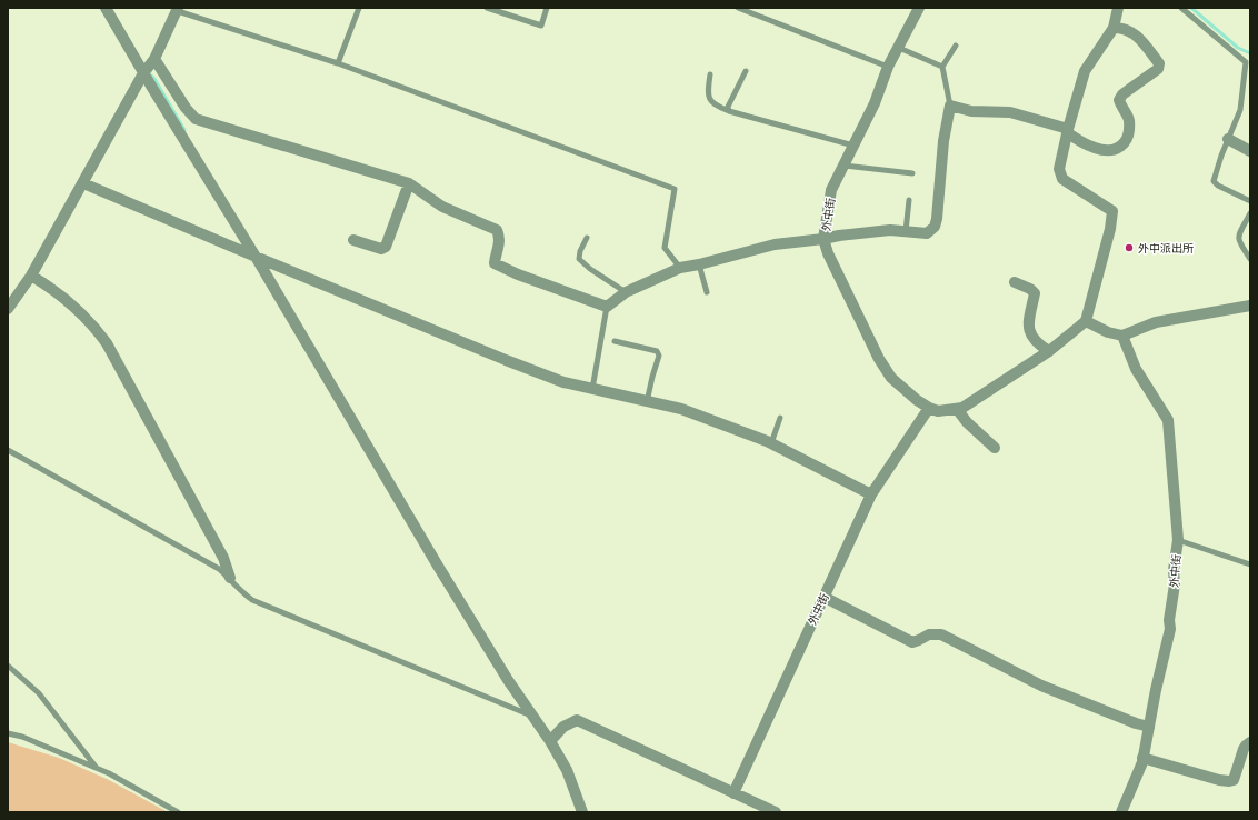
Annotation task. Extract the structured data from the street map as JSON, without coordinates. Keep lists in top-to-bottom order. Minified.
{"streets":{"street":["外中街"]},"places":["外中派出所"]}
